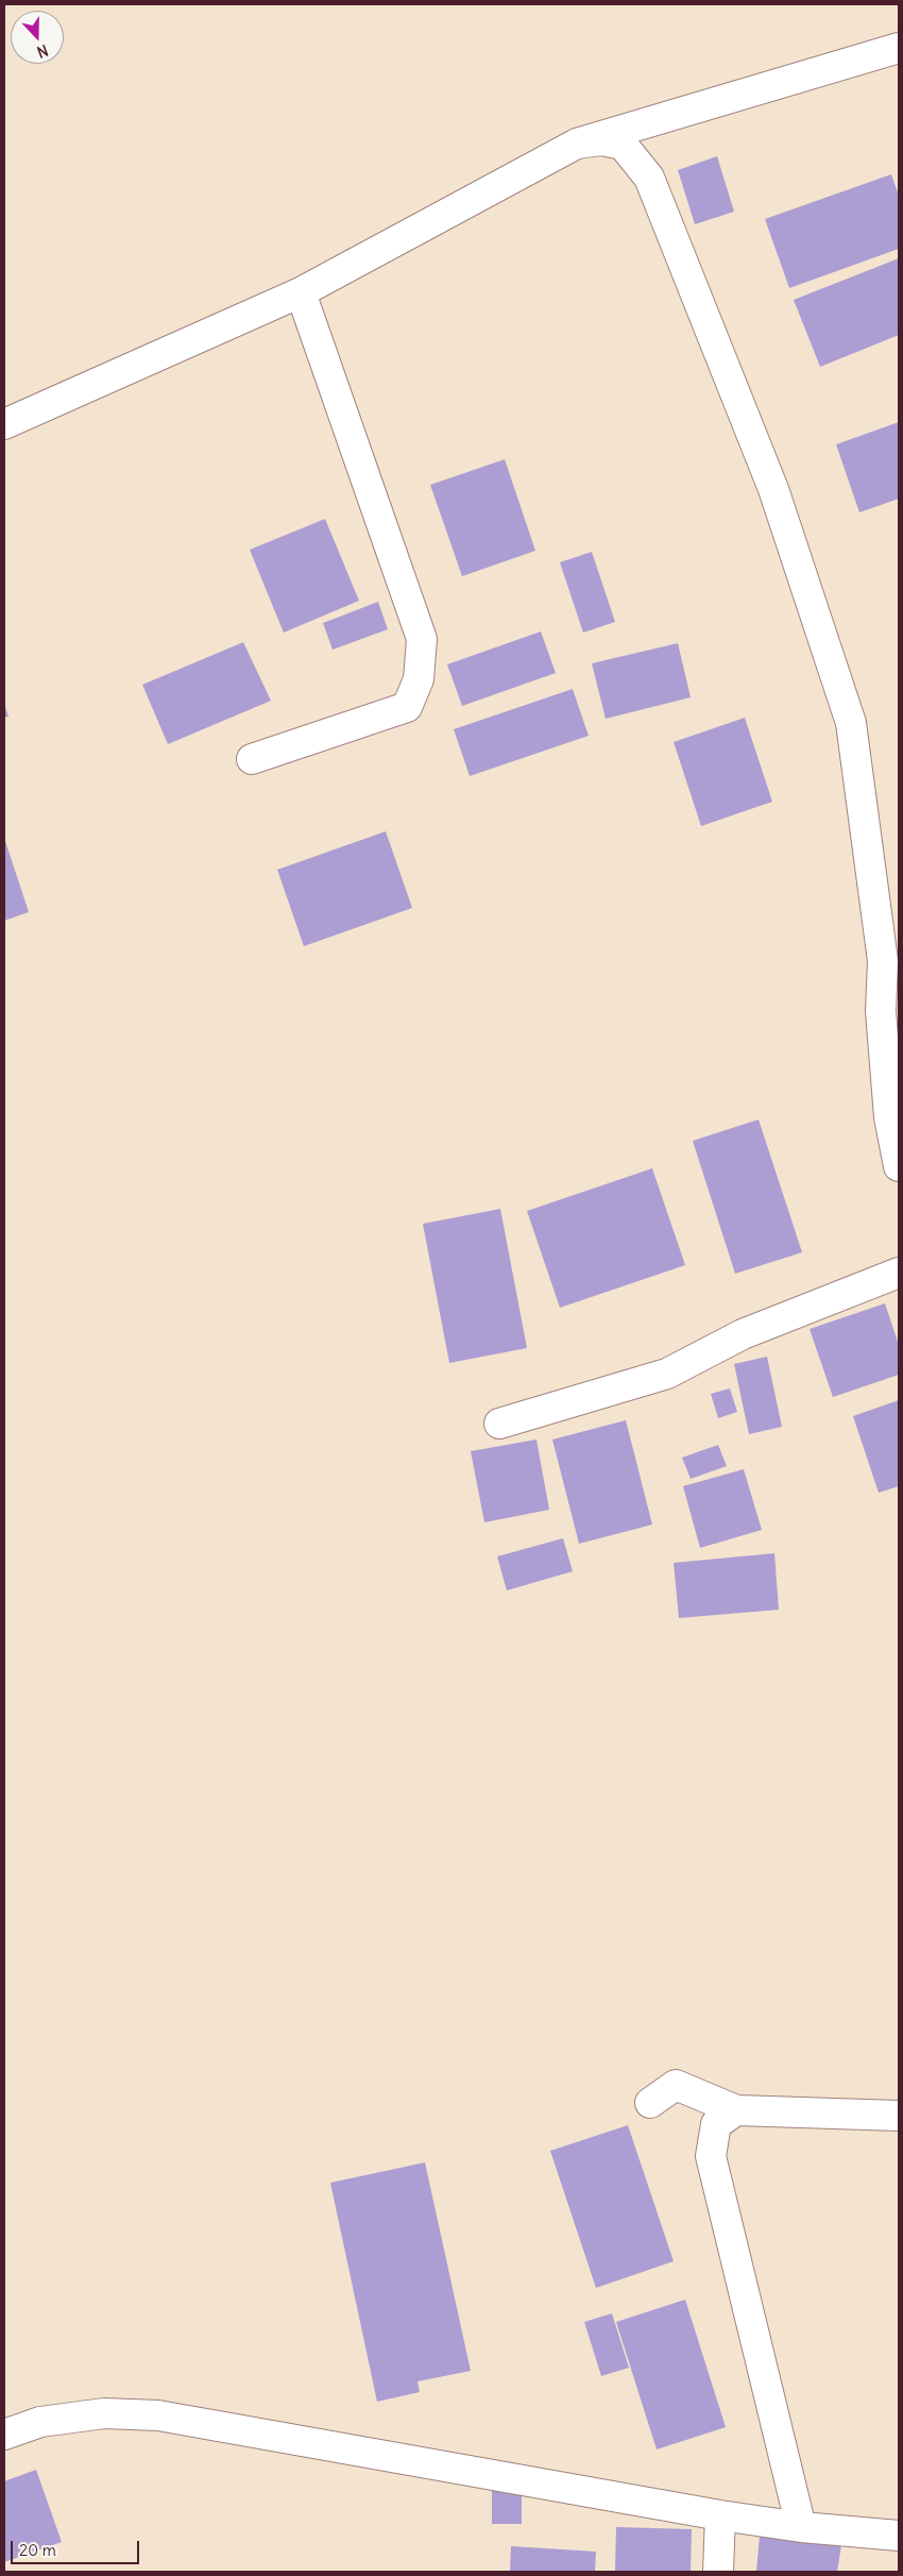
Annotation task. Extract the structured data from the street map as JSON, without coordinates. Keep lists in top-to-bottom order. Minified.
{"scale_bar":"20 m","north":"bottom"}
